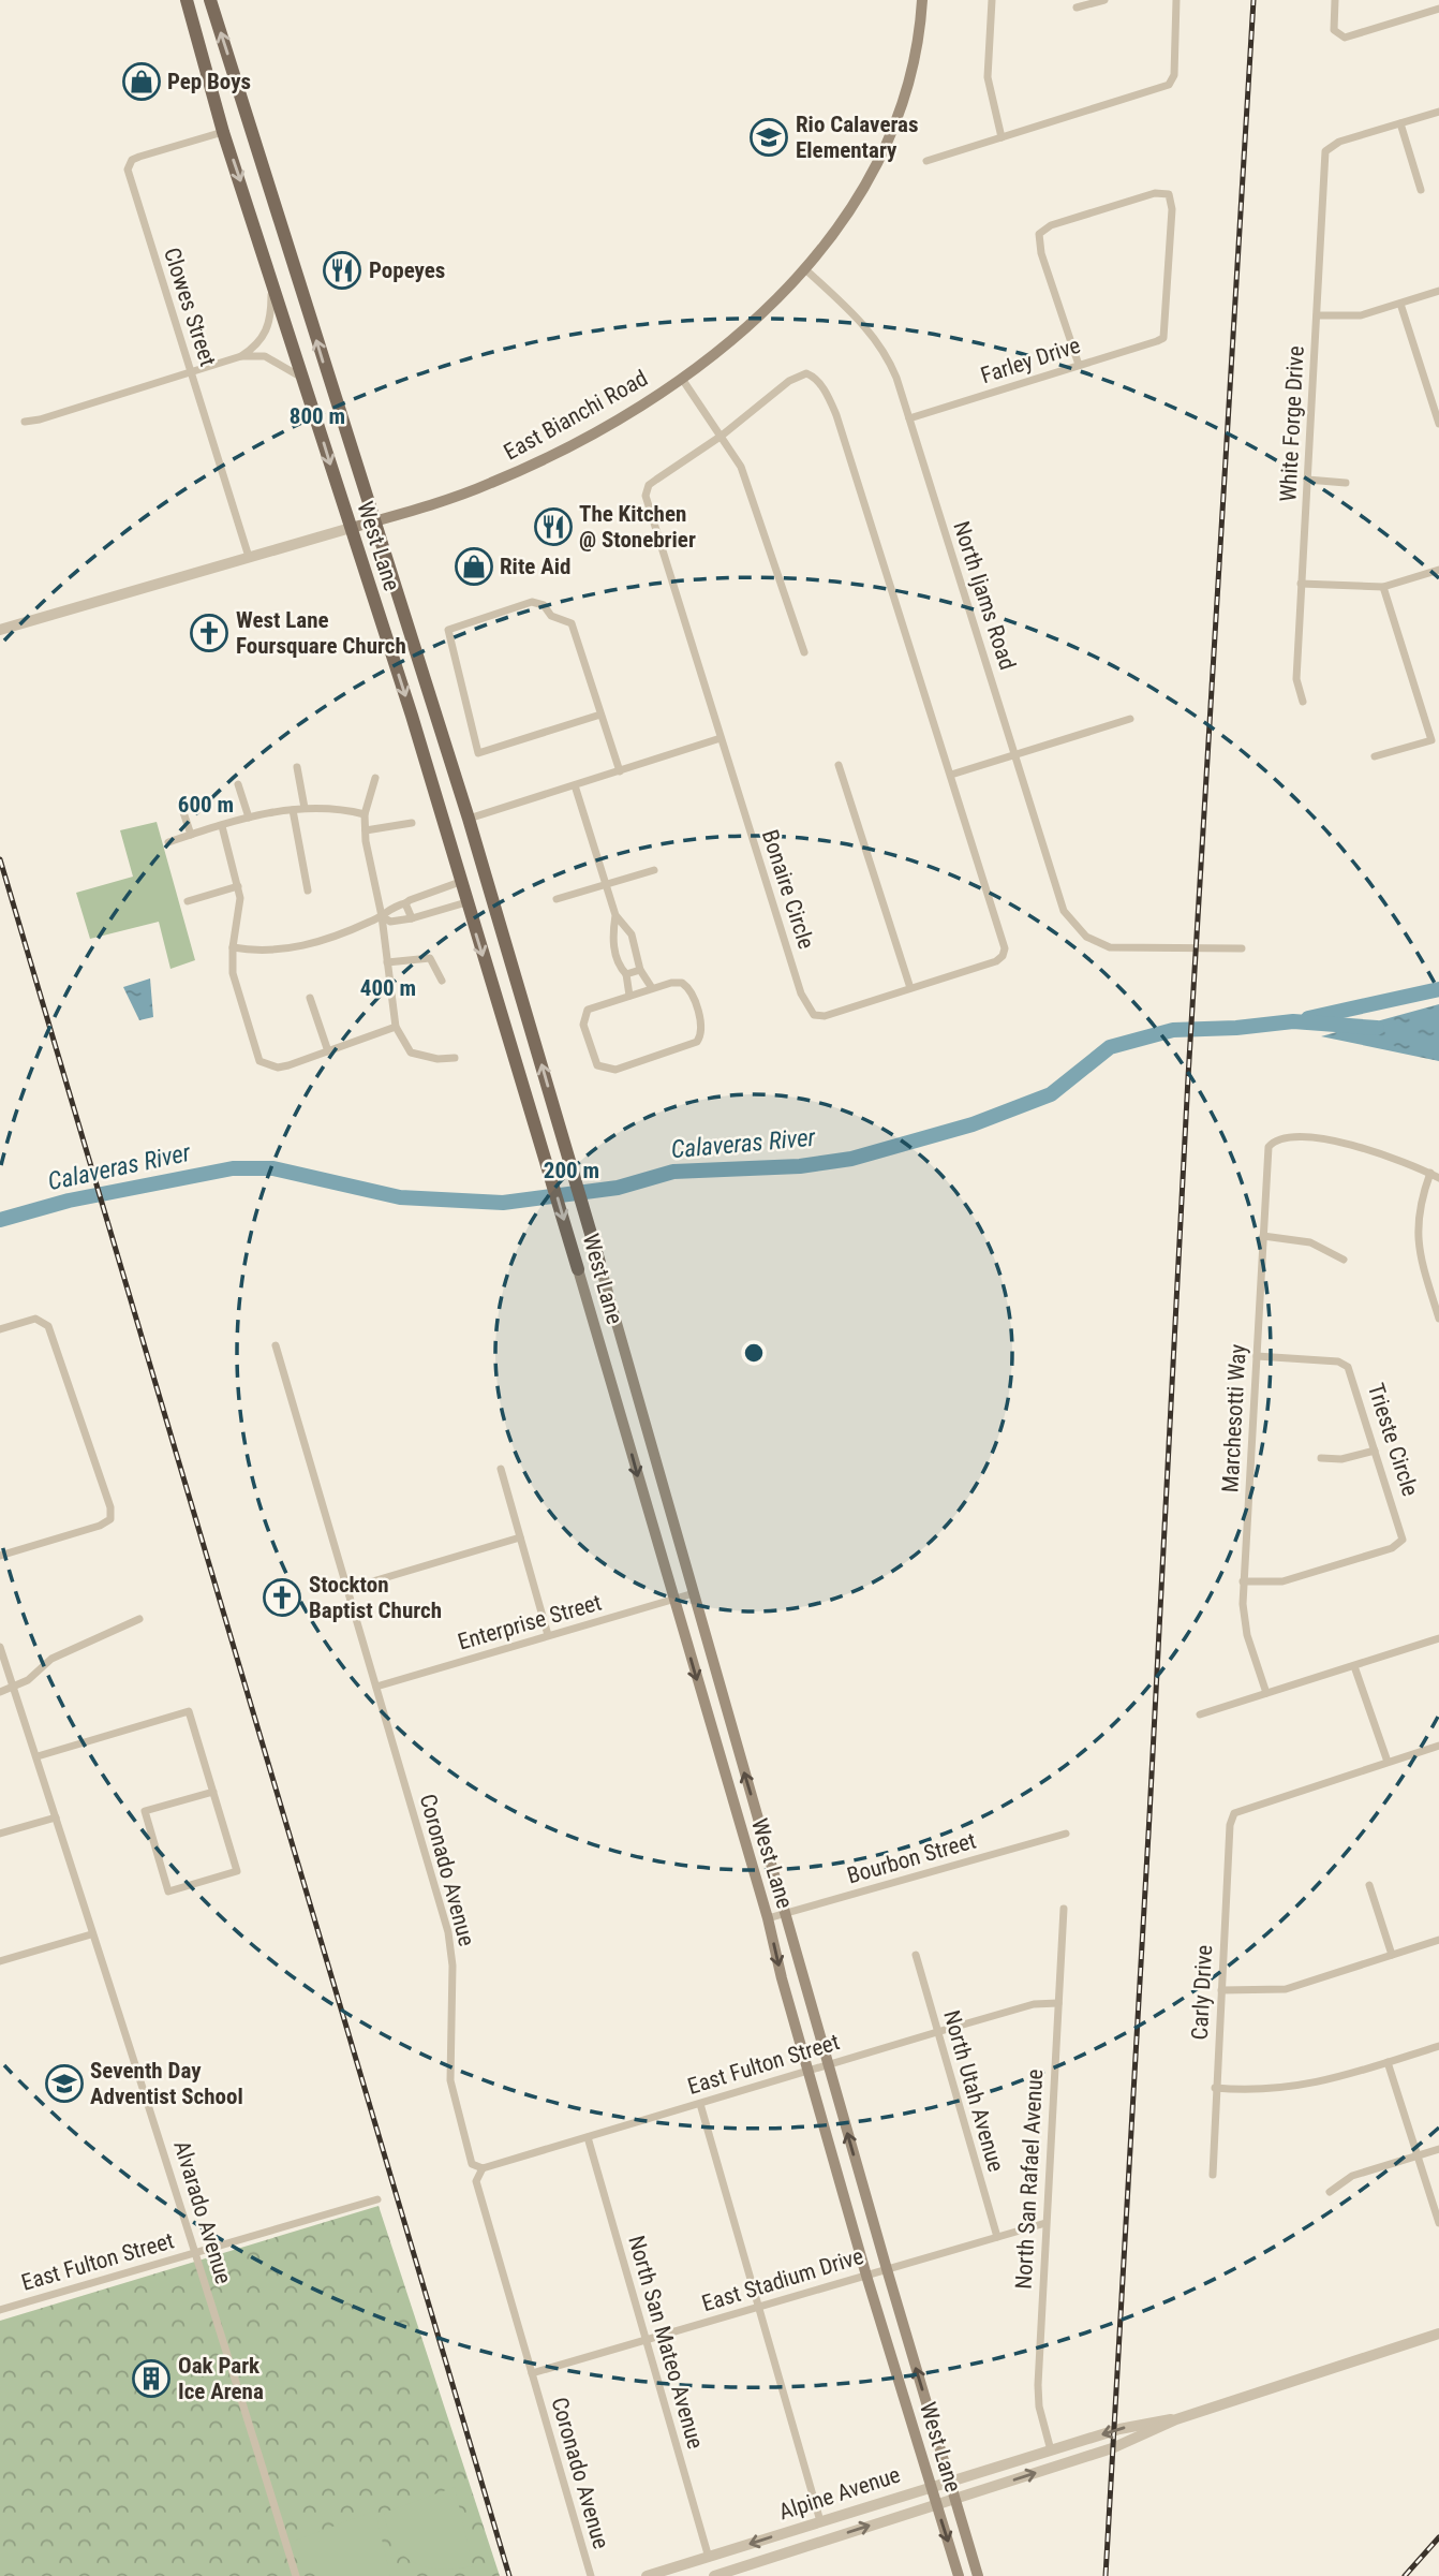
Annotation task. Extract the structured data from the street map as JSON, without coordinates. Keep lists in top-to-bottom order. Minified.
{"streets":{"main road":["East Bianchi Road","West Lane"],"street":["Clowes Street","Farley Drive","White Forge Drive","North Ijams Road","Bonaire Circle","Marchesotti Way","Trieste Circle","Enterprise Street","Bourbon Street","Coronado Avenue","Carly Drive","East Fulton Street","North Utah Avenue","North San Rafael Avenue","Alvarado Avenue","East Stadium Drive","North San Mateo Avenue","Alpine Avenue"]},"crossings":[["Clowes Street","East Bianchi Road"],["Clowes Street","West Lane"],["Farley Drive","North Ijams Road"],["East Bianchi Road","West Lane"],["East Bianchi Road","North Ijams Road"],["West Lane","Enterprise Street"],["West Lane","Bourbon Street"],["West Lane","East Fulton Street"],["West Lane","East Stadium Drive"],["West Lane","Alpine Avenue"],["Marchesotti Way","Trieste Circle"],["Enterprise Street","Coronado Avenue"],["Coronado Avenue","East Fulton Street"],["Coronado Avenue","East Stadium Drive"],["East Fulton Street","North Utah Avenue"],["East Fulton Street","North San Rafael Avenue"],["East Fulton Street","Alvarado Avenue"],["East Fulton Street","North San Mateo Avenue"],["North Utah Avenue","East Stadium Drive"],["North San Rafael Avenue","East Stadium Drive"],["North San Rafael Avenue","Alpine Avenue"],["East Stadium Drive","North San Mateo Avenue"],["North San Mateo Avenue","Alpine Avenue"]],"water":["Calaveras River"],"places":{"shop":["Pep Boys","Rite Aid"],"school or university":["Rio Calaveras Elementary","Seventh Day Adventist School"],"restaurant":["Popeyes","The Kitchen @ Stonebrier"],"church":["West Lane Foursquare Church","Stockton Baptist Church"],"building":["Oak Park Ice Arena"]},"rings":["800 m","600 m","400 m","200 m"]}
